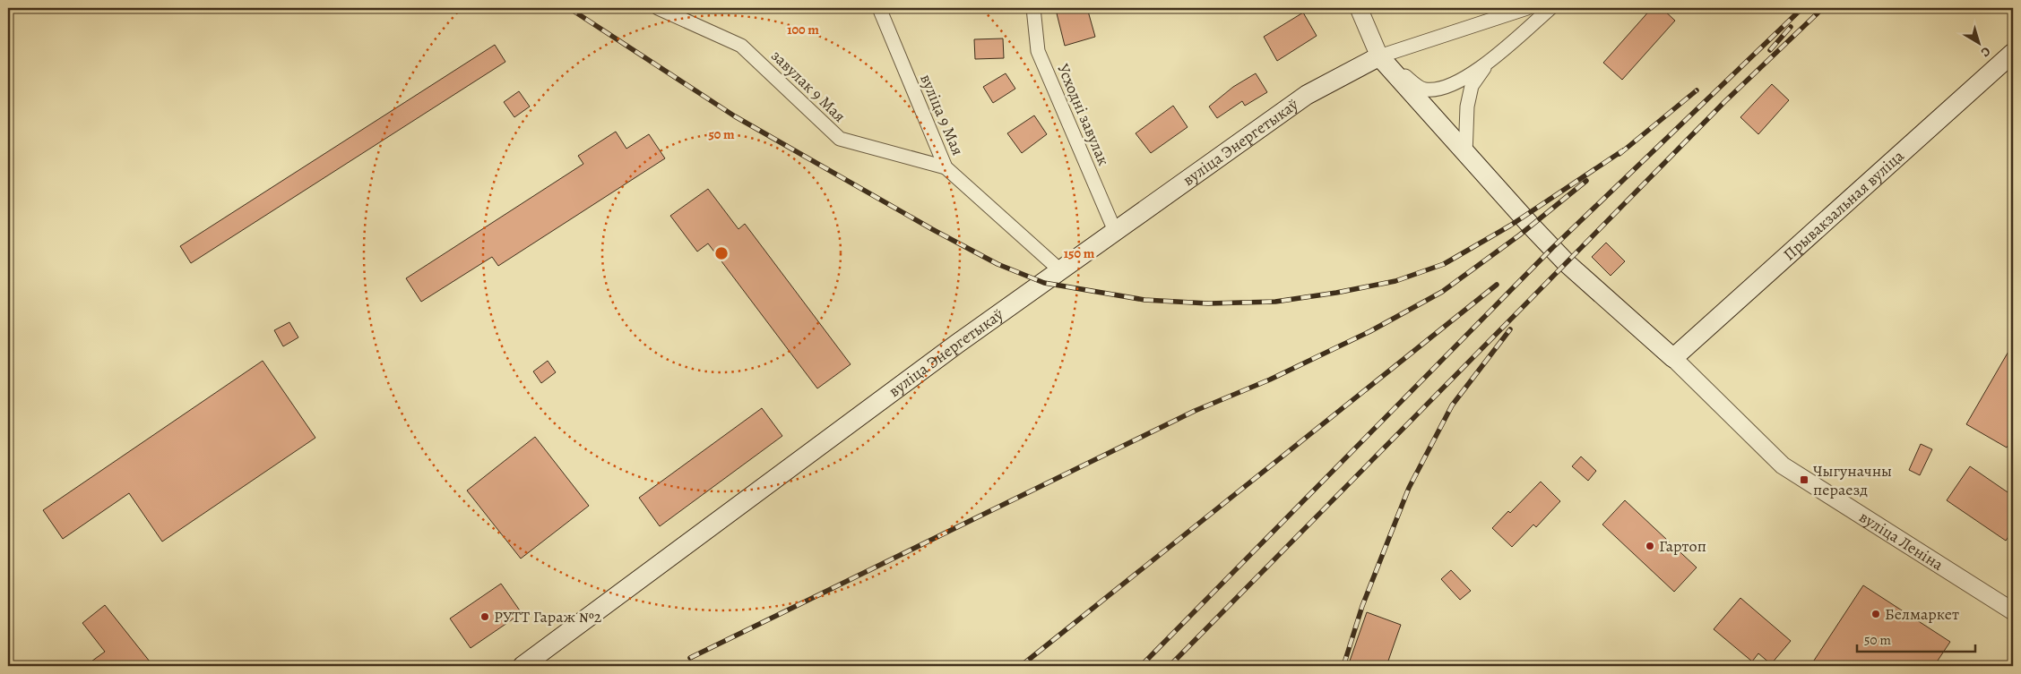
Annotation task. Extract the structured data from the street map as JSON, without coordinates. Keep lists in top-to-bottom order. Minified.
{"streets":{"main road":["вуліца Энергетыкаў","Прывакзальная вуліца"],"street":["завулак 9 Мая","вуліца 9 Мая","Усходні завулак","вуліца Леніна"]},"crossings":[["завулак 9 Мая","вуліца 9 Мая"],["вуліца 9 Мая","вуліца Энергетыкаў"],["Усходні завулак","вуліца Энергетыкаў"],["Прывакзальная вуліца","вуліца Леніна"]],"places":{"transit":["Чыгуначны пераезд"],"other":["Гартоп","Белмаркет","РУТТ Гараж №2"]},"scale_bar":"50 m","north":"bottom right","rings":["100 m","50 m","150 m"]}
